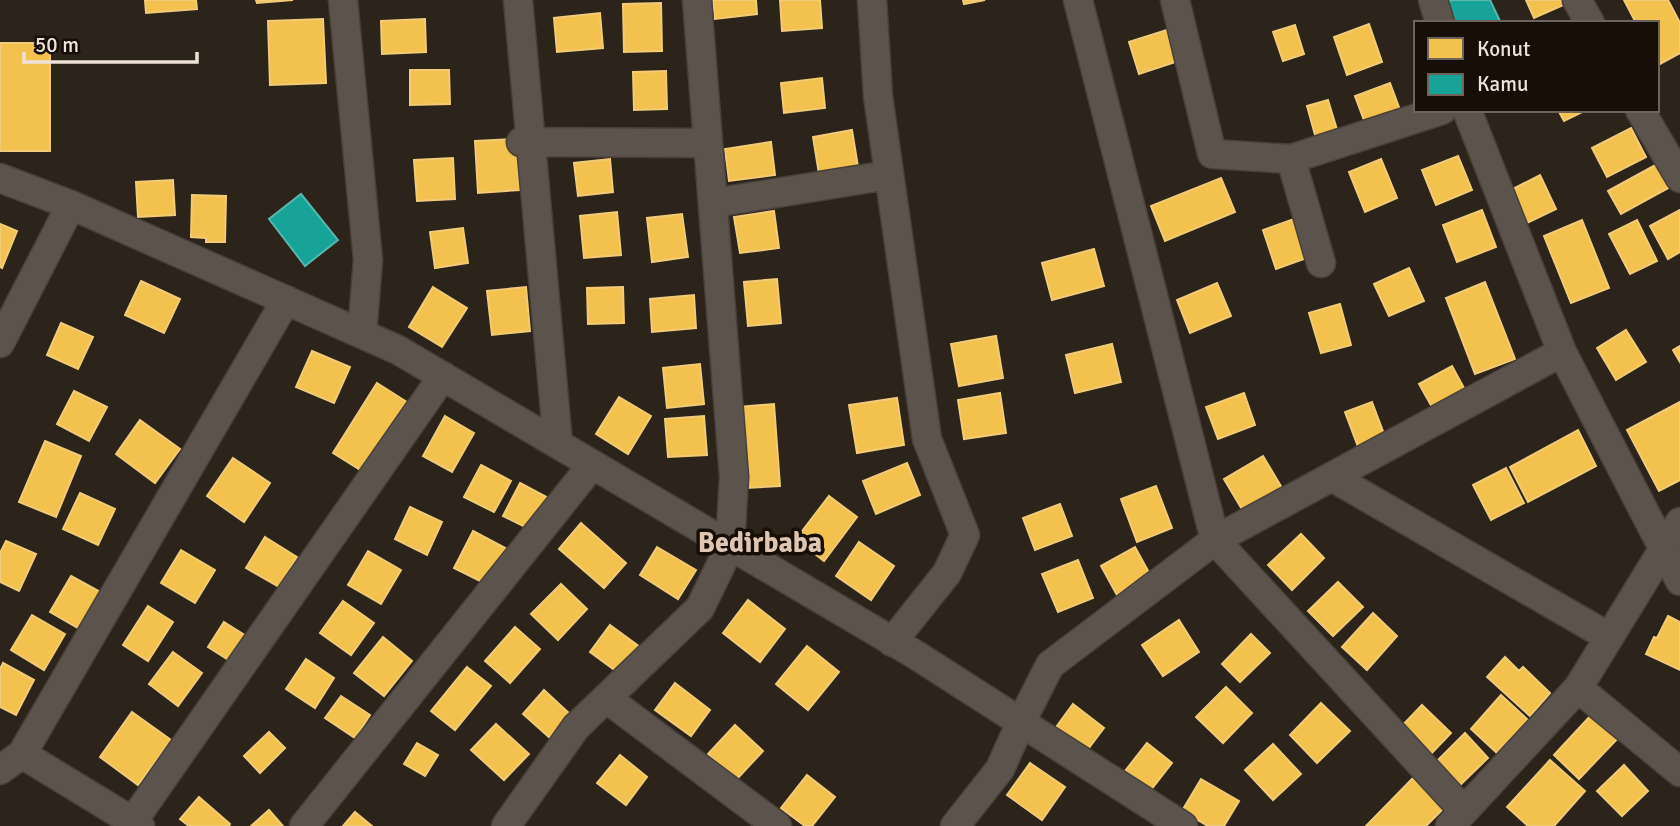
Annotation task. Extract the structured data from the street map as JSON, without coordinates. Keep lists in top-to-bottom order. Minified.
{"districts":["Bedirbaba"],"legend":["Konut","Kamu"],"scale_bar":"50 m"}
